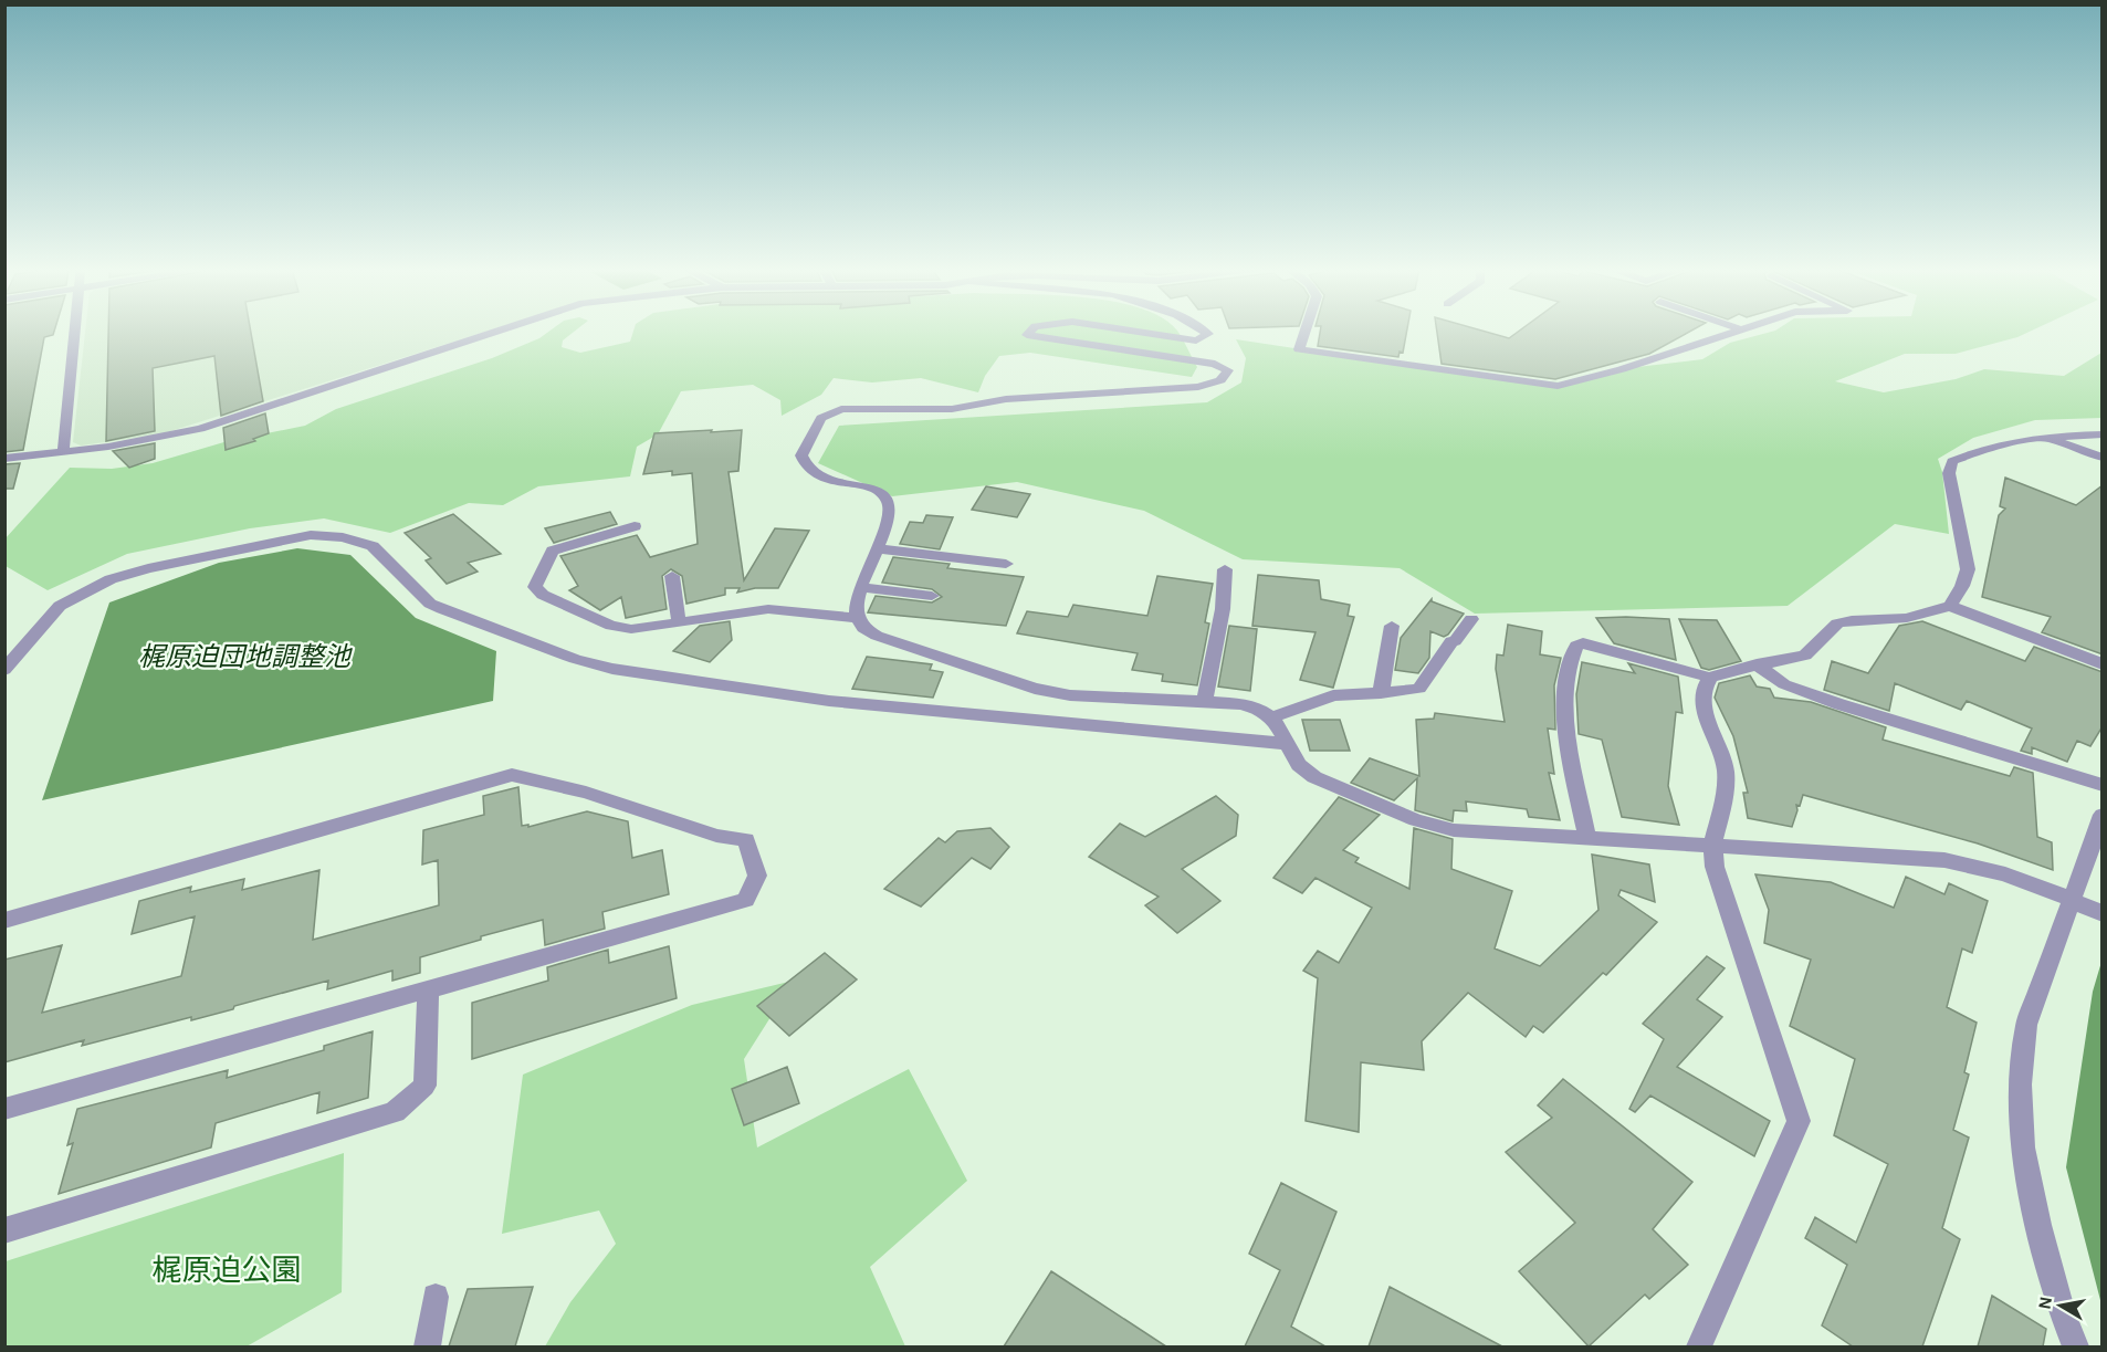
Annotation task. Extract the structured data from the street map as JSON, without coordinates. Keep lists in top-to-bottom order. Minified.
{"water":["梶原迫団地調整池"],"parks":["梶原迫公園"],"north":"left"}
